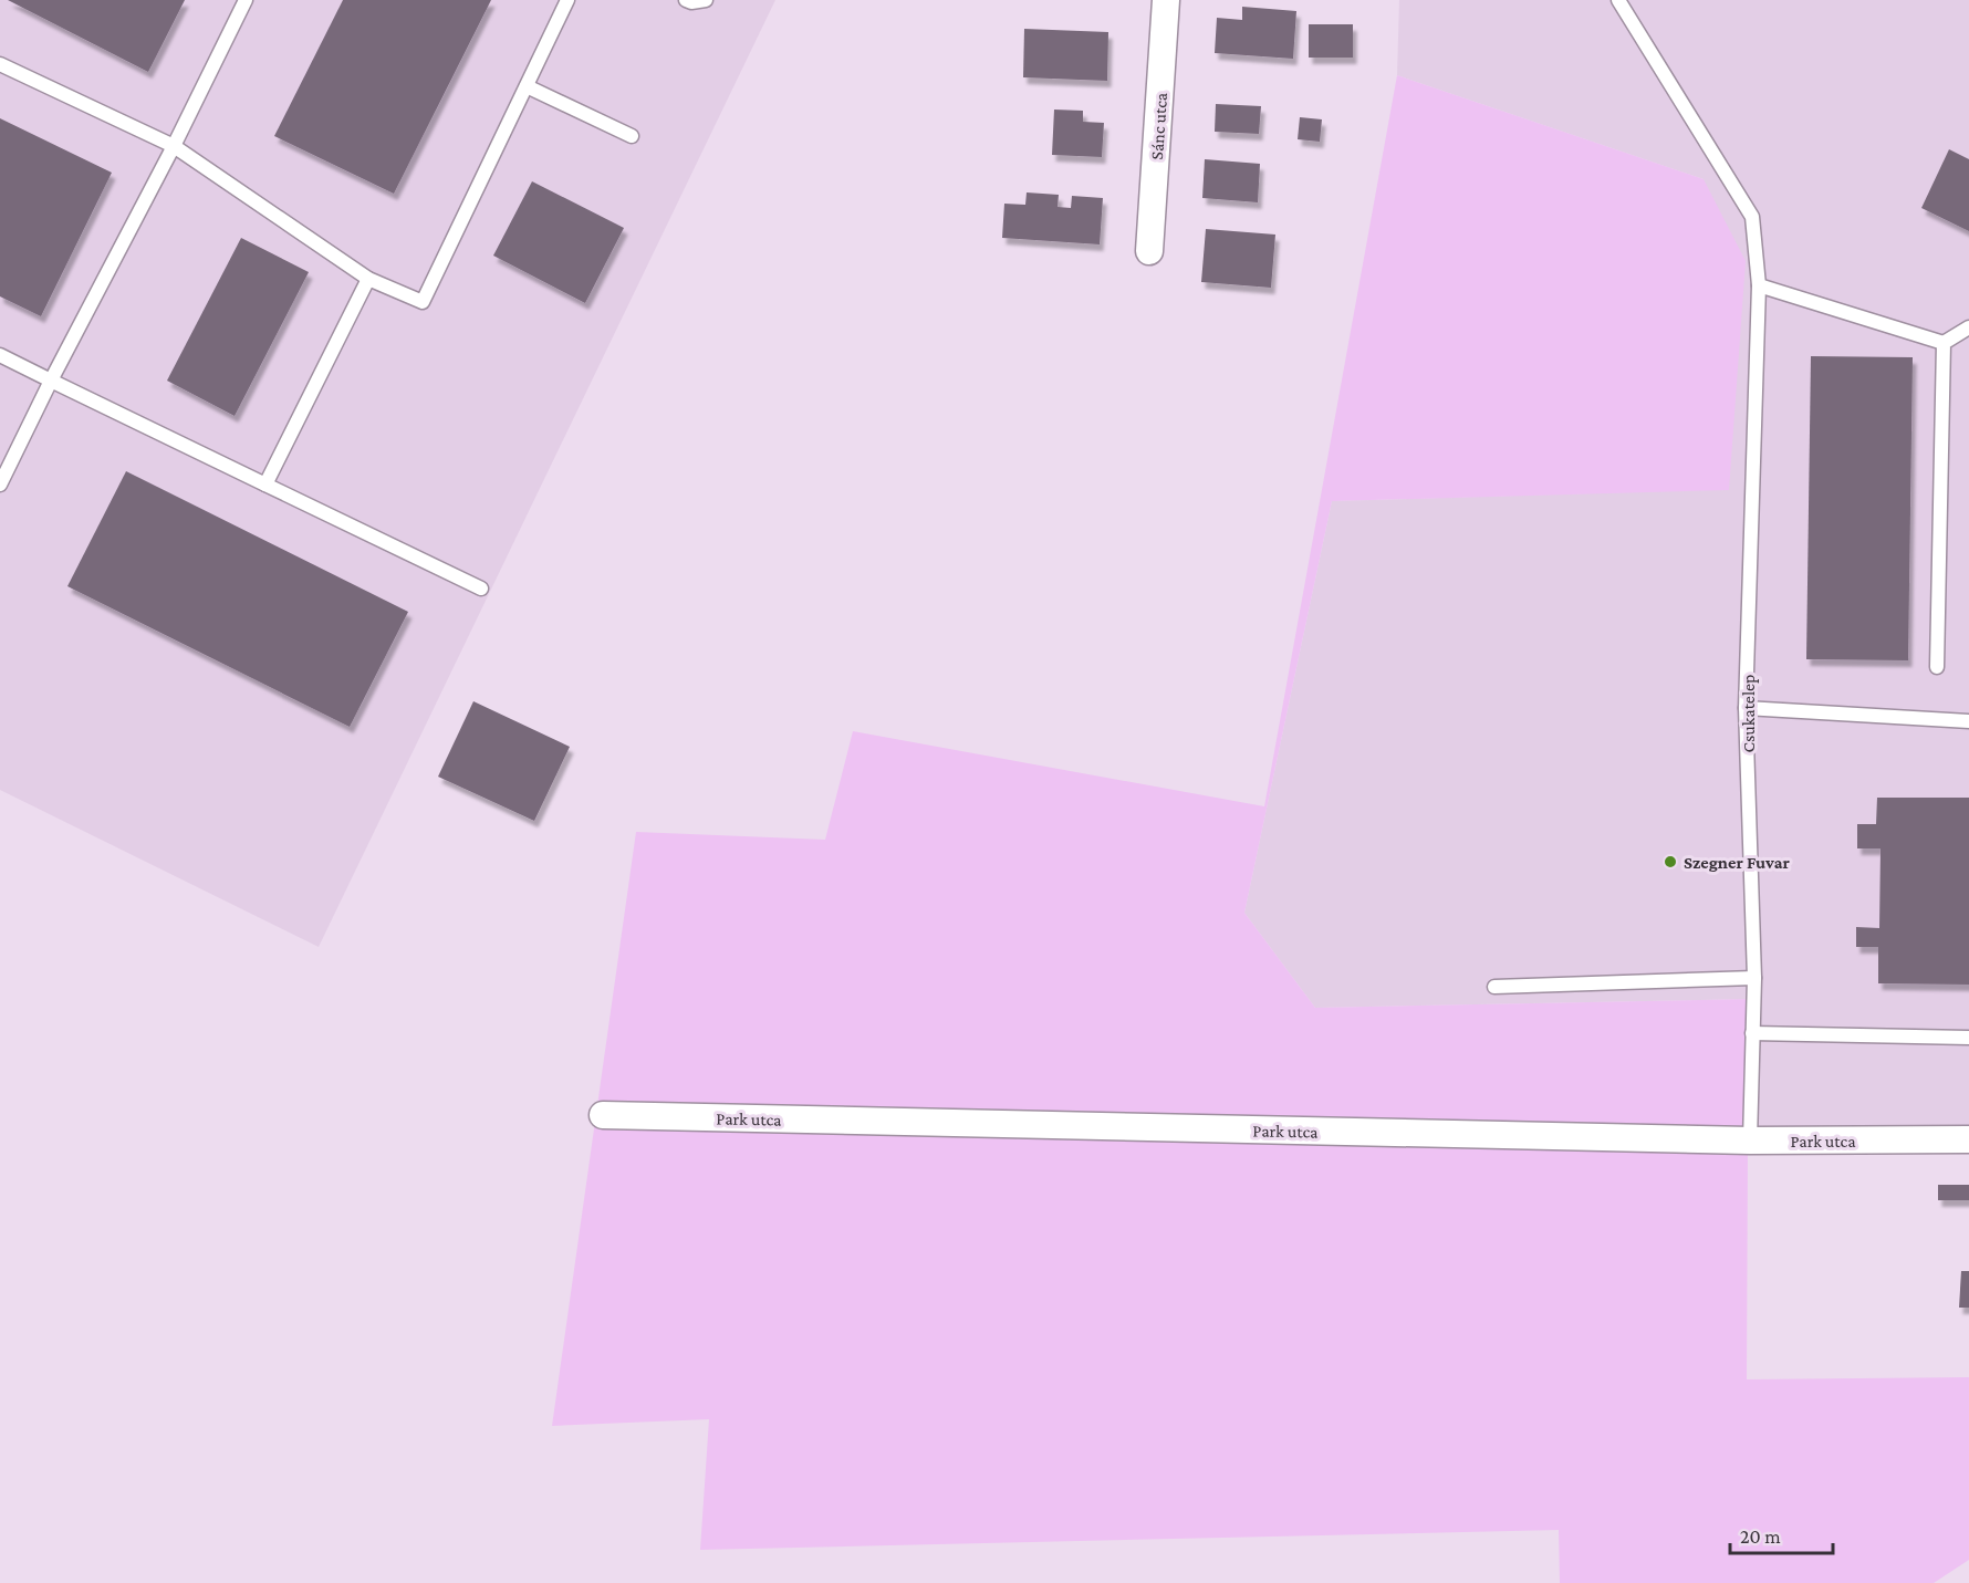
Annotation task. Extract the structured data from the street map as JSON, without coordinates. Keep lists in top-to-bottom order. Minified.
{"streets":{"street":["Sánc utca","Park utca"],"lane":["Csukatelep"]},"crossings":[["Csukatelep","Park utca"]],"places":["Szegner Fuvar"],"scale_bar":"20 m"}
